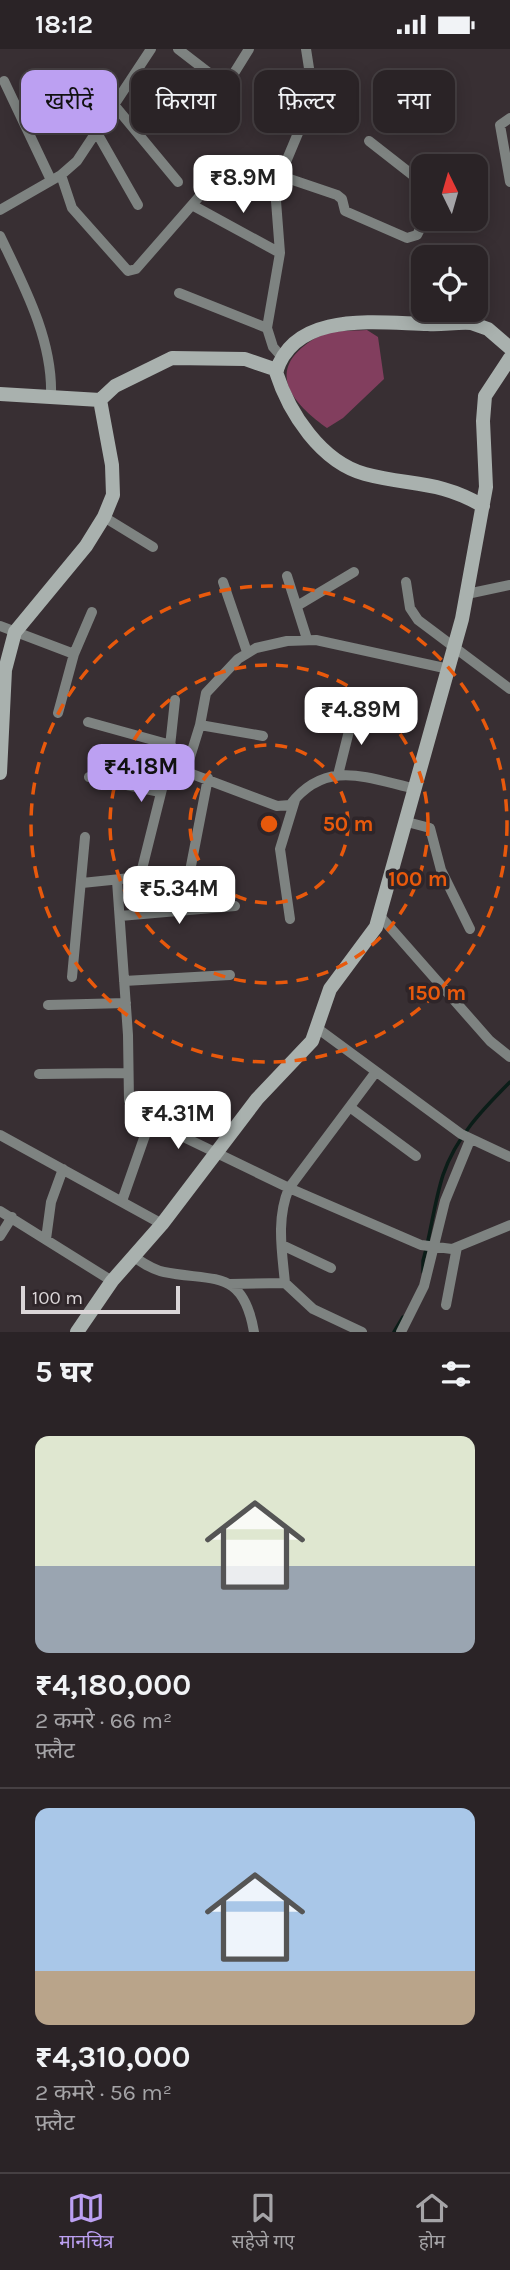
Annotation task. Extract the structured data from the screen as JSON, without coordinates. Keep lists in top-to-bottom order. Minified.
{"scale_bar":"100 m","north":"top","page":{"status":"18:12","chip":["खरीदें","किराया","फ़िल्टर","नया"],"price":["₹8.9M","₹4.89M","₹4.18M","₹5.34M","₹4.31M"],"scale":"100 m","heading":"5 घर","list":[{"name":"₹4,180,000","note":"2 कमरे · 66 m² · फ़्लैट"},{"name":"₹4,310,000","note":"2 कमरे · 56 m² · फ़्लैट"}],"tabs":["मानचित्र","सहेजे गए","होम"]},"rings":["50 m","100 m","150 m"]}
